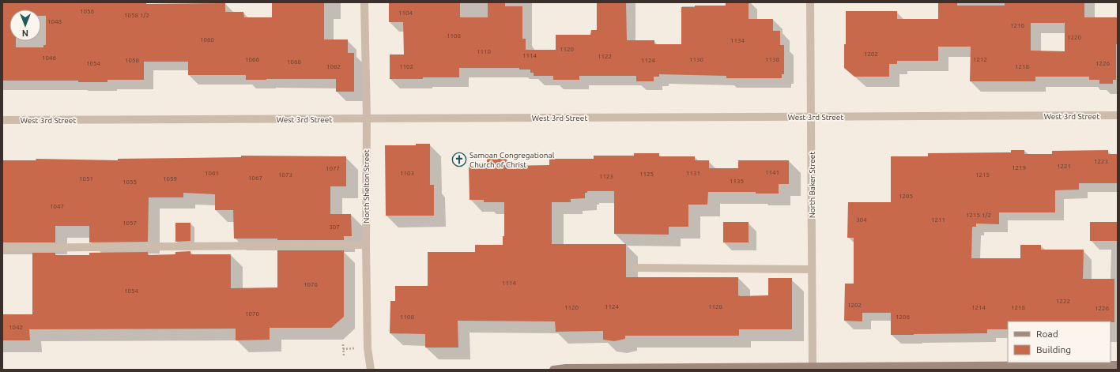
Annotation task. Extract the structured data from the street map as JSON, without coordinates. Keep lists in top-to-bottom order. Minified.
{"streets":{"street":["West 3rd Street","North Baker Street","North Shelton Street"]},"crossings":[["West 3rd Street","North Baker Street"],["West 3rd Street","North Shelton Street"]],"places":{"church":["Samoan Congregational Church of Christ"]},"house_numbers":["1056","1104","1058 1/2","1048","1216","1108","1220","1060","1134","1120","1110","1202","1114","1122","1046","1066","1130","1138","1212","1058","1124","1068","1054","1226","1082","1102","1218","1223","1221","1219","1077","1141","1061","1103","1131","1125","1073","1215","1123","1067","1051","1059","1135","1055","1205","1047","1215 1/2","304","1211","1057","307","1114","1076","1054","1222","1202","1124","1128","1120","1214","1218","1226","1070","1108","1206","1042"],"legend":["Road","Building"],"north":"bottom"}
